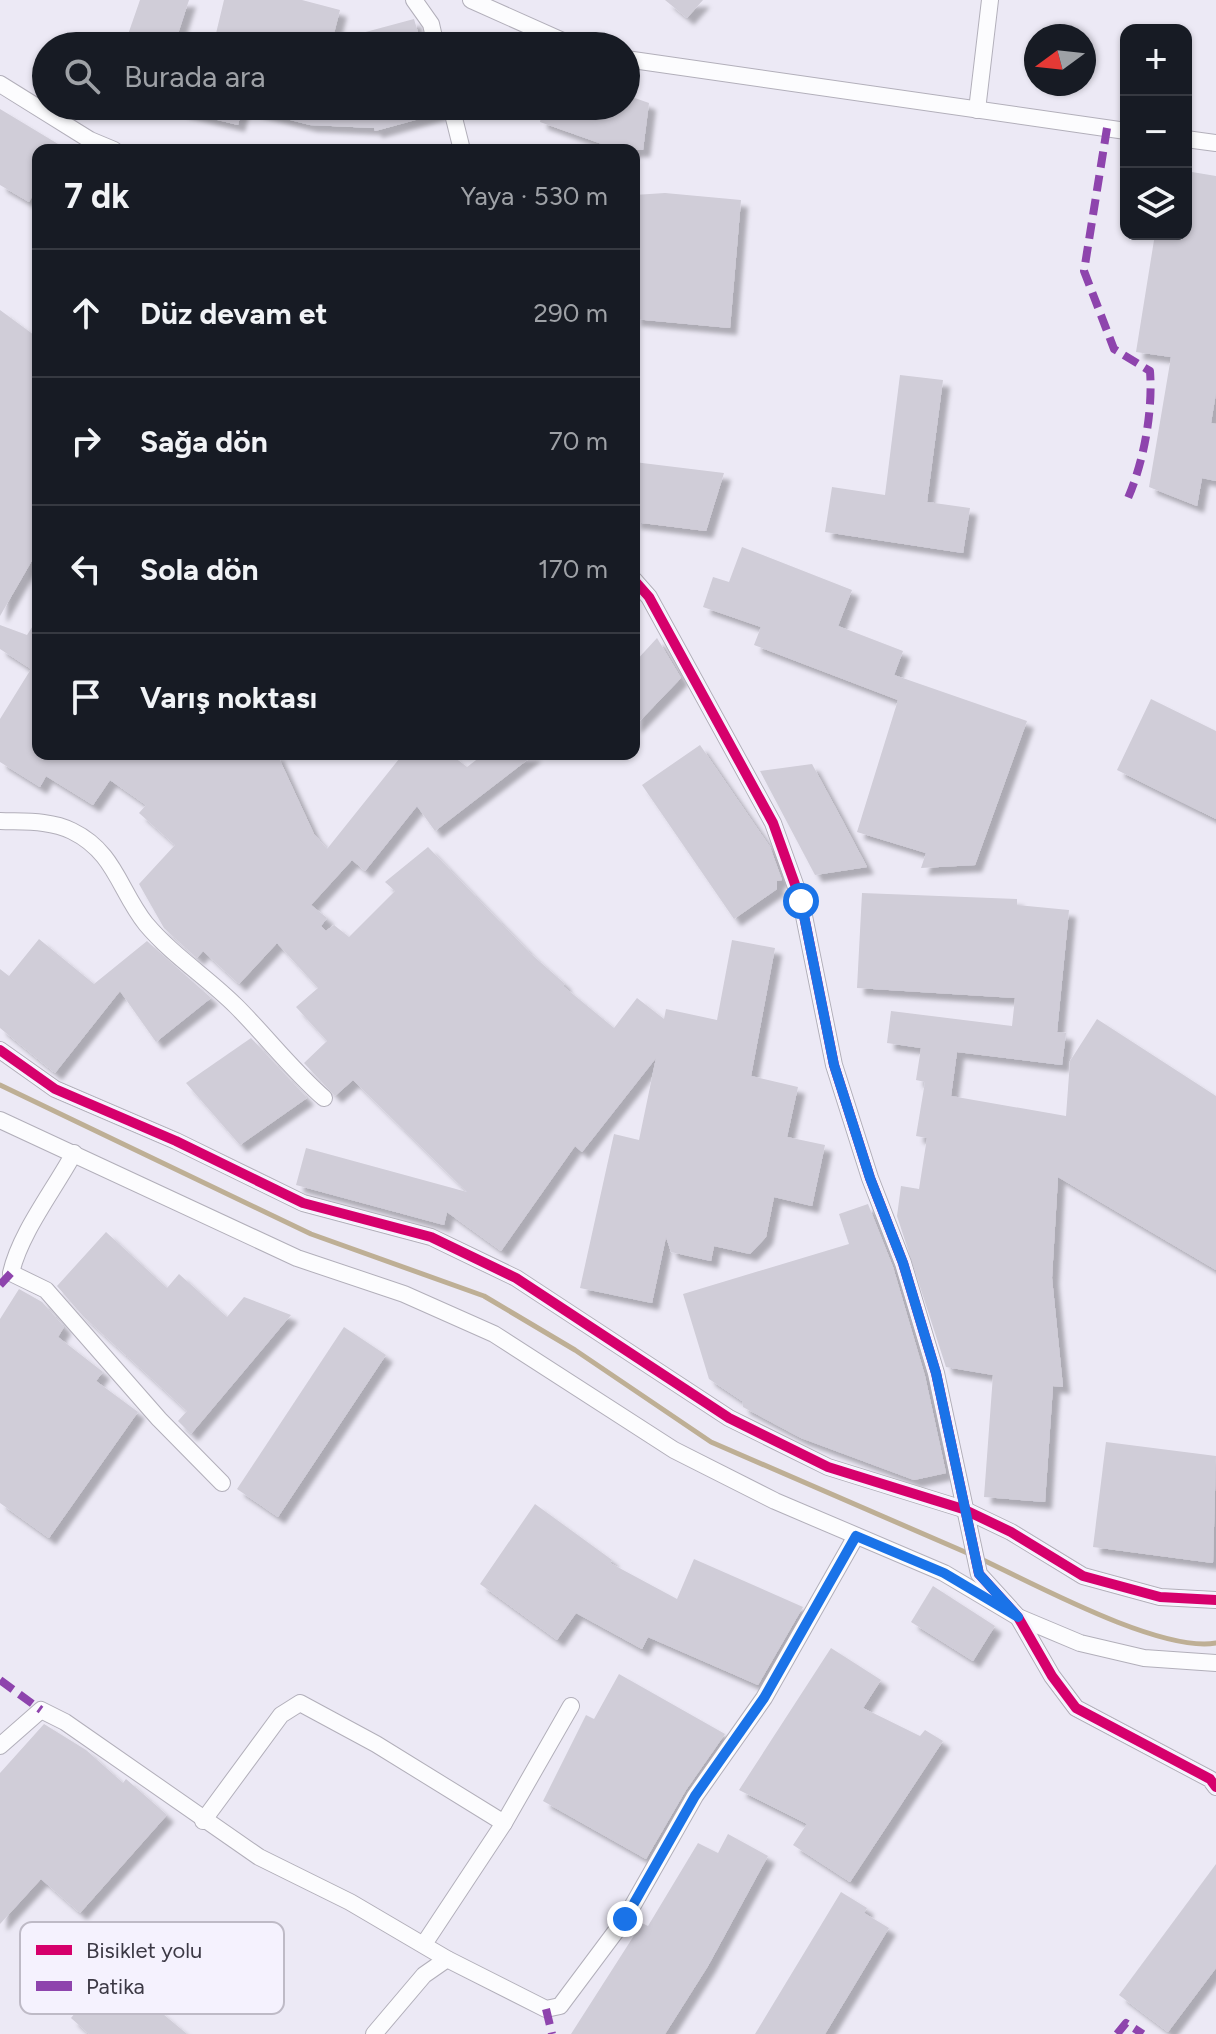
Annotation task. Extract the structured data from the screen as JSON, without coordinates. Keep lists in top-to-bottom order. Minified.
{"legend":["Bisiklet yolu","Patika"],"north":"left","page":{"map_buttons":["+","−"],"search":"Burada ara","heading":["7 dk","Yaya · 530 m"],"list":[["Düz devam et","290 m"],["Sağa dön","70 m"],["Sola dön","170 m"],"Varış noktası"]}}
